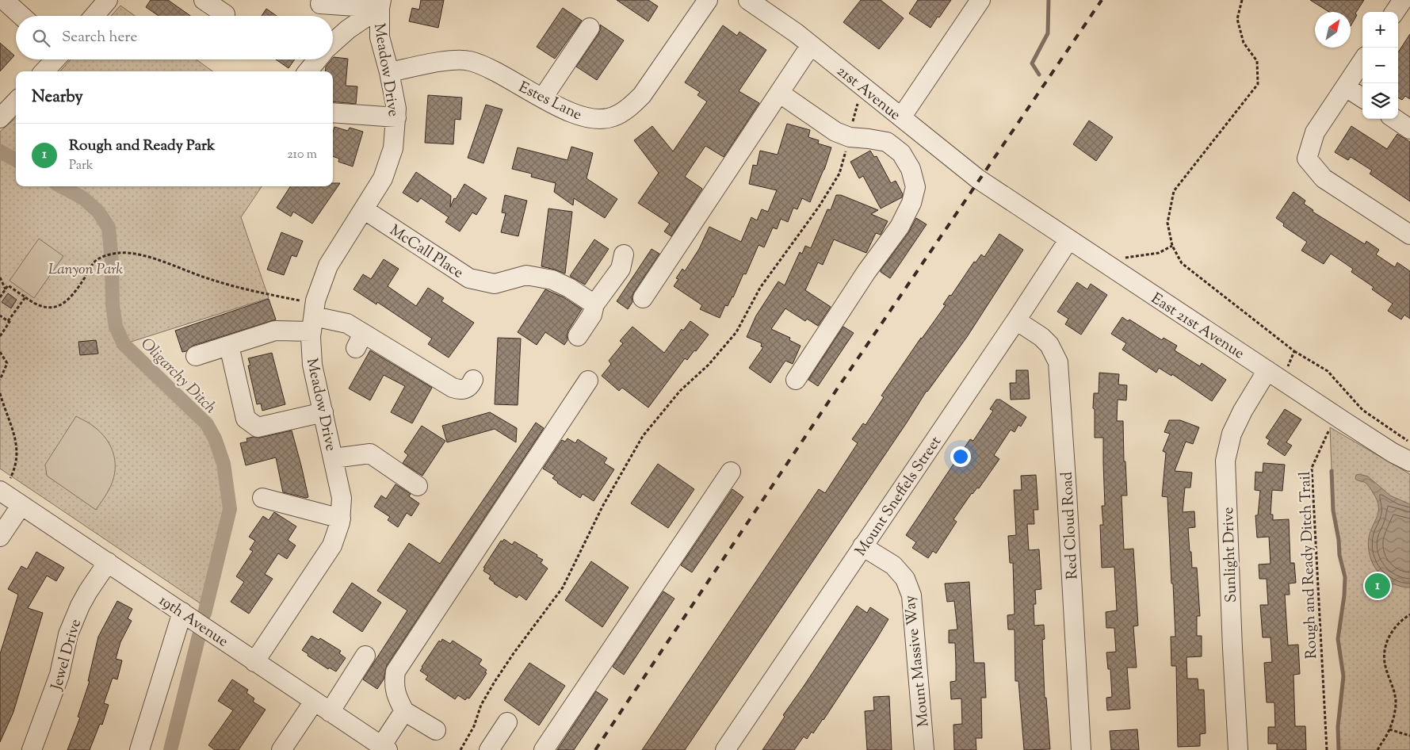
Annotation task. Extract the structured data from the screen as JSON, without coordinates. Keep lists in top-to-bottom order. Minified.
{"streets":{"street":["Meadow Drive","21st Avenue","Estes Lane","McCall Place","East 21st Avenue","Mount Sneffels Street","Red Cloud Road","Sunlight Drive","19th Avenue","Jewel Drive","Mount Massive Way"],"path":["Rough and Ready Ditch Trail"]},"crossings":[["Meadow Drive","Estes Lane"],["Meadow Drive","McCall Place"],["Meadow Drive","19th Avenue"],["21st Avenue","East 21st Avenue"],["East 21st Avenue","Mount Sneffels Street"],["East 21st Avenue","Sunlight Drive"],["Mount Sneffels Street","Red Cloud Road"],["Mount Sneffels Street","Mount Massive Way"],["19th Avenue","Jewel Drive"]],"water":["Oligarchy Ditch"],"parks":["Lanyon Park"],"north":"top right","page":{"map_buttons":["+","−"],"search":"Search here","heading":"Nearby","list":[{"mark":"1","name":"Rough and Ready Park","note":"Park","value":"210 m"}],"pins":"1"}}
